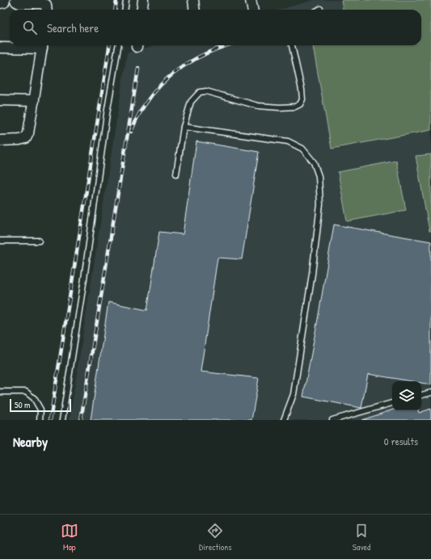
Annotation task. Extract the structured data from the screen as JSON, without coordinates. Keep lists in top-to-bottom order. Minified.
{"scale_bar":"50 m","page":{"search":"Search here","scale":"50 m","heading":["Nearby","0 results"],"nav":["Map","Directions","Saved"]}}
